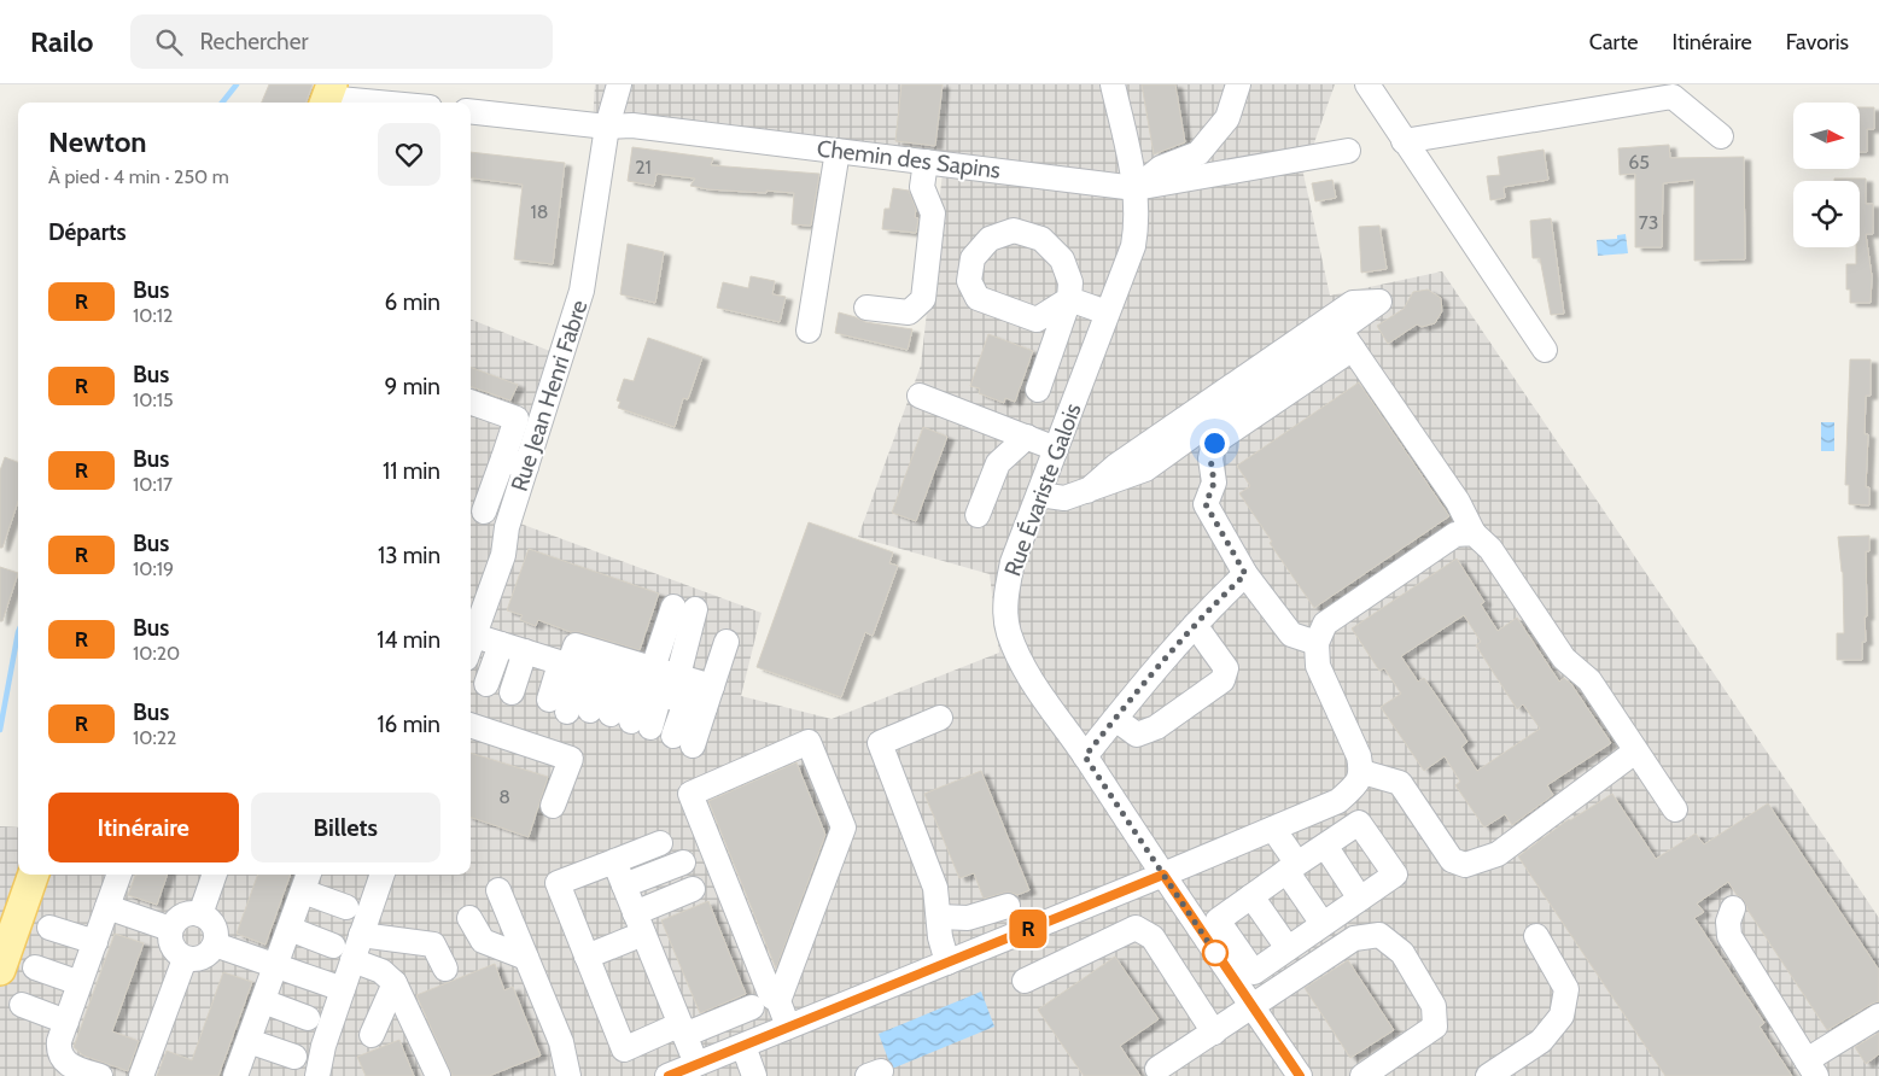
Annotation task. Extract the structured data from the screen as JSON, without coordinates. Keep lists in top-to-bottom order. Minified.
{"streets":{"street":["Chemin des Sapins","Rue Jean Henri Fabre","Rue Évariste Galois"]},"crossings":[["Chemin des Sapins","Rue Jean Henri Fabre"],["Chemin des Sapins","Rue Évariste Galois"]],"lines":["bus line R"],"house_numbers":["65","21","18","73","8"],"north":"right","page":{"header":"Railo","search":"Rechercher","nav":["Carte","Itinéraire","Favoris"],"on_map":"R","heading":[["Newton","À pied · 4 min · 250 m"],"Départs"],"list":[{"mark":"R","name":"Bus","note":"10:12","value":"6 min"},{"mark":"R","name":"Bus","note":"10:15","value":"9 min"},{"mark":"R","name":"Bus","note":"10:17","value":"11 min"},{"mark":"R","name":"Bus","note":"10:19","value":"13 min"},{"mark":"R","name":"Bus","note":"10:20","value":"14 min"},{"mark":"R","name":"Bus","note":"10:22","value":"16 min"}],"buttons":["Itinéraire","Billets"]}}
